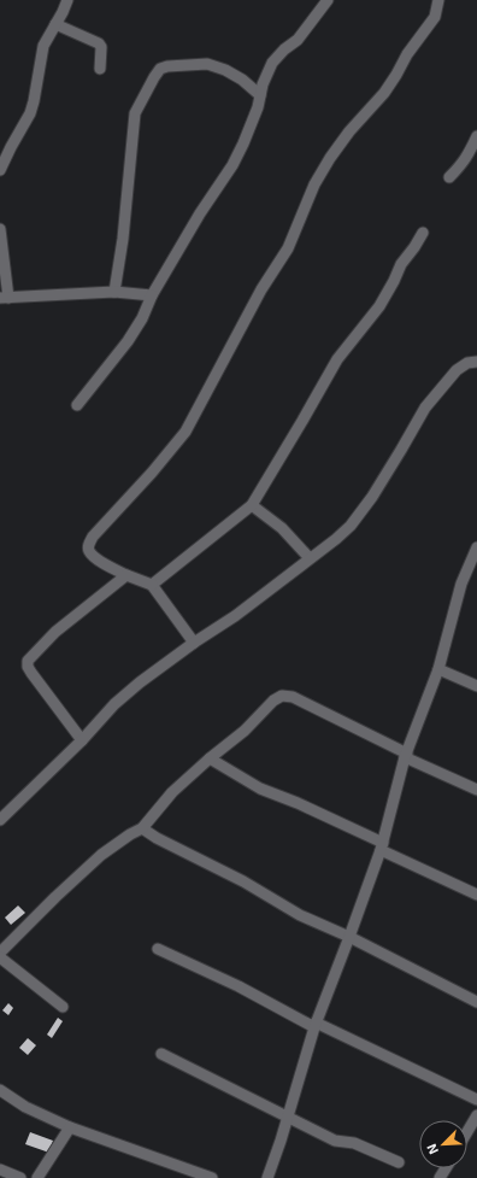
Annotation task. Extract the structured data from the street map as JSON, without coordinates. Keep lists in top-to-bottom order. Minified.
{"north":"bottom left"}
